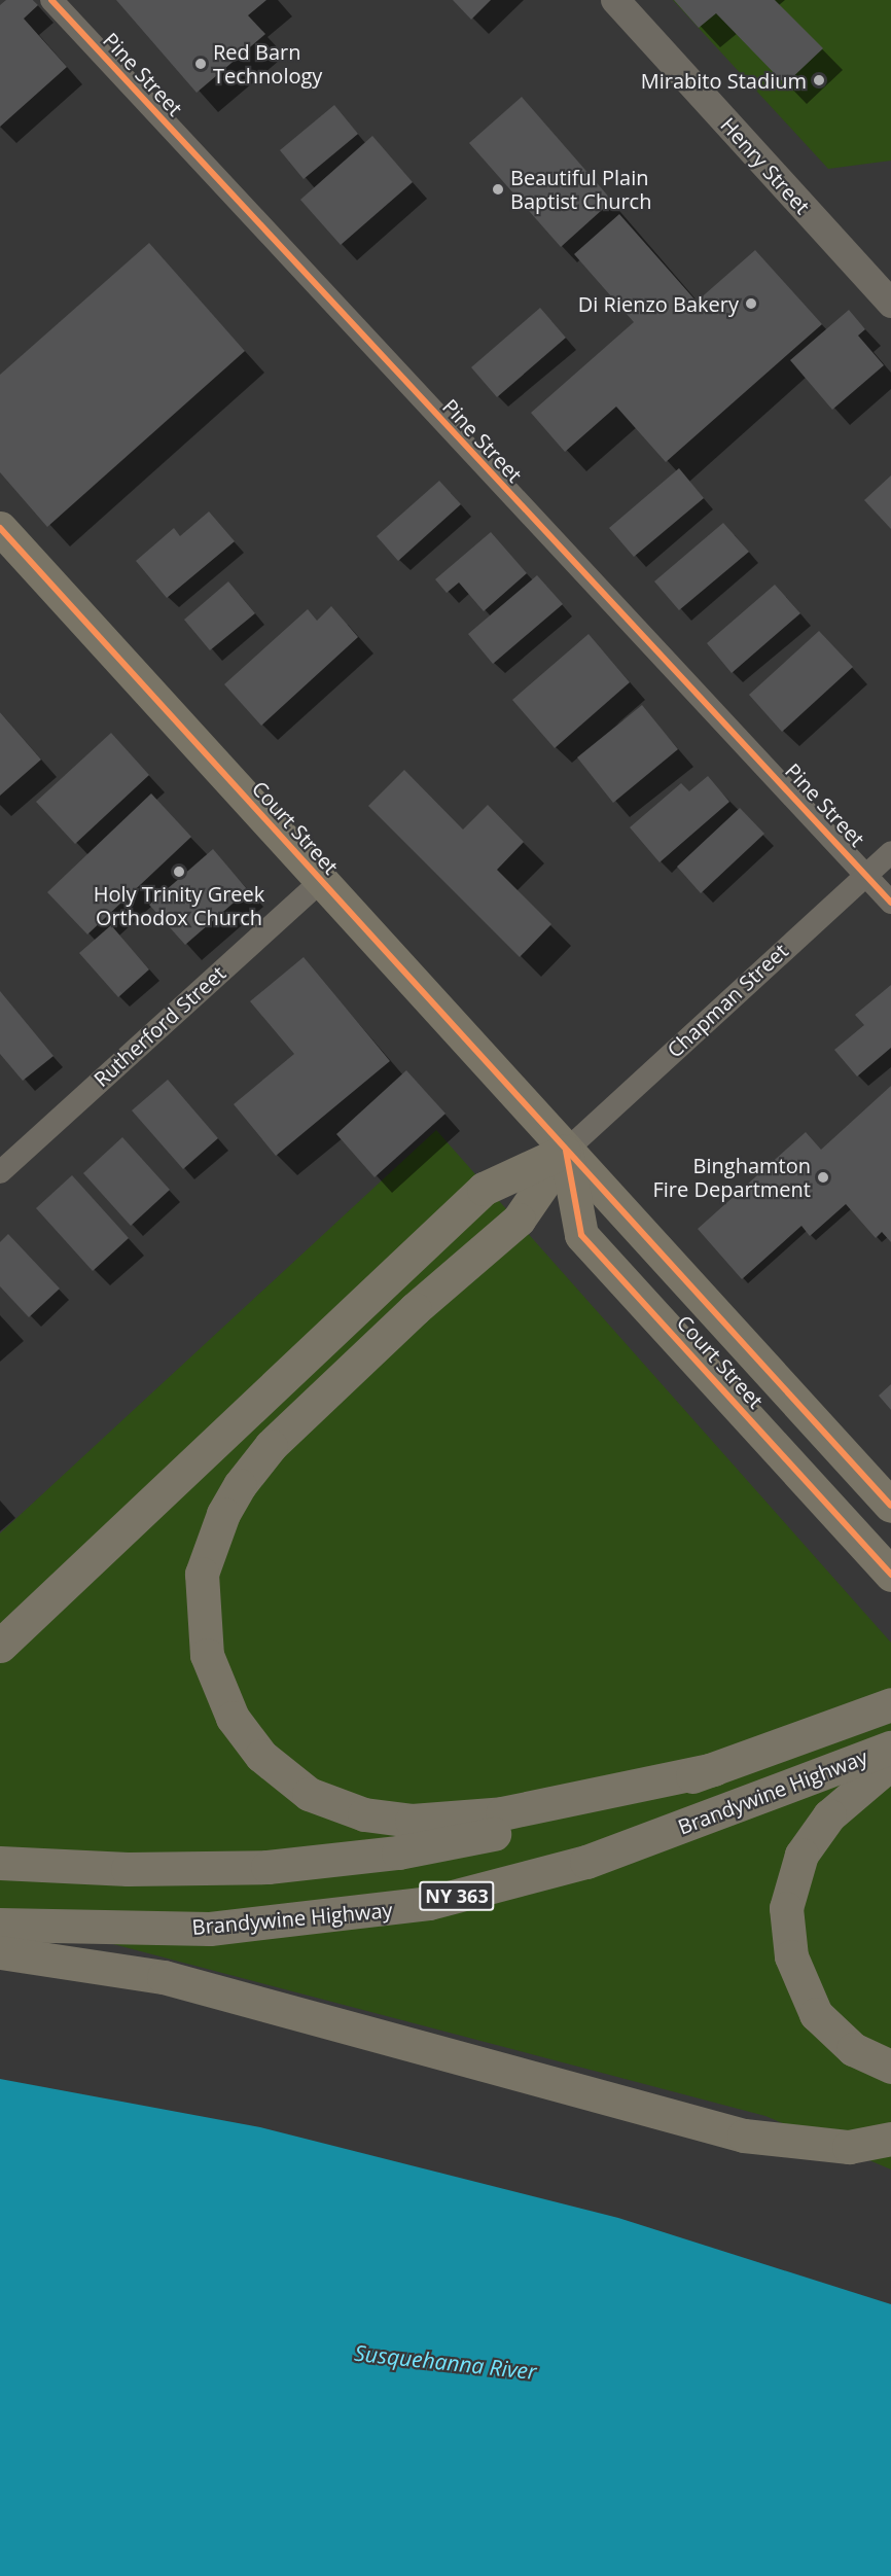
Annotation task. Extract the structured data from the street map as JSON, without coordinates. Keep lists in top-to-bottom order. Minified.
{"streets":{"main road":["Court Street","Brandywine Highway","NY 363"],"street":["Pine Street","Henry Street","Chapman Street","Rutherford Street"]},"crossings":[["Pine Street","Chapman Street"],["Court Street","Chapman Street"],["Court Street","Rutherford Street"]],"water":["Susquehanna River"],"places":["Red Barn Technology","Mirabito Stadium","Beautiful Plain Baptist Church","Di Rienzo Bakery","Holy Trinity Greek Orthodox Church","Binghamton Fire Department"]}
